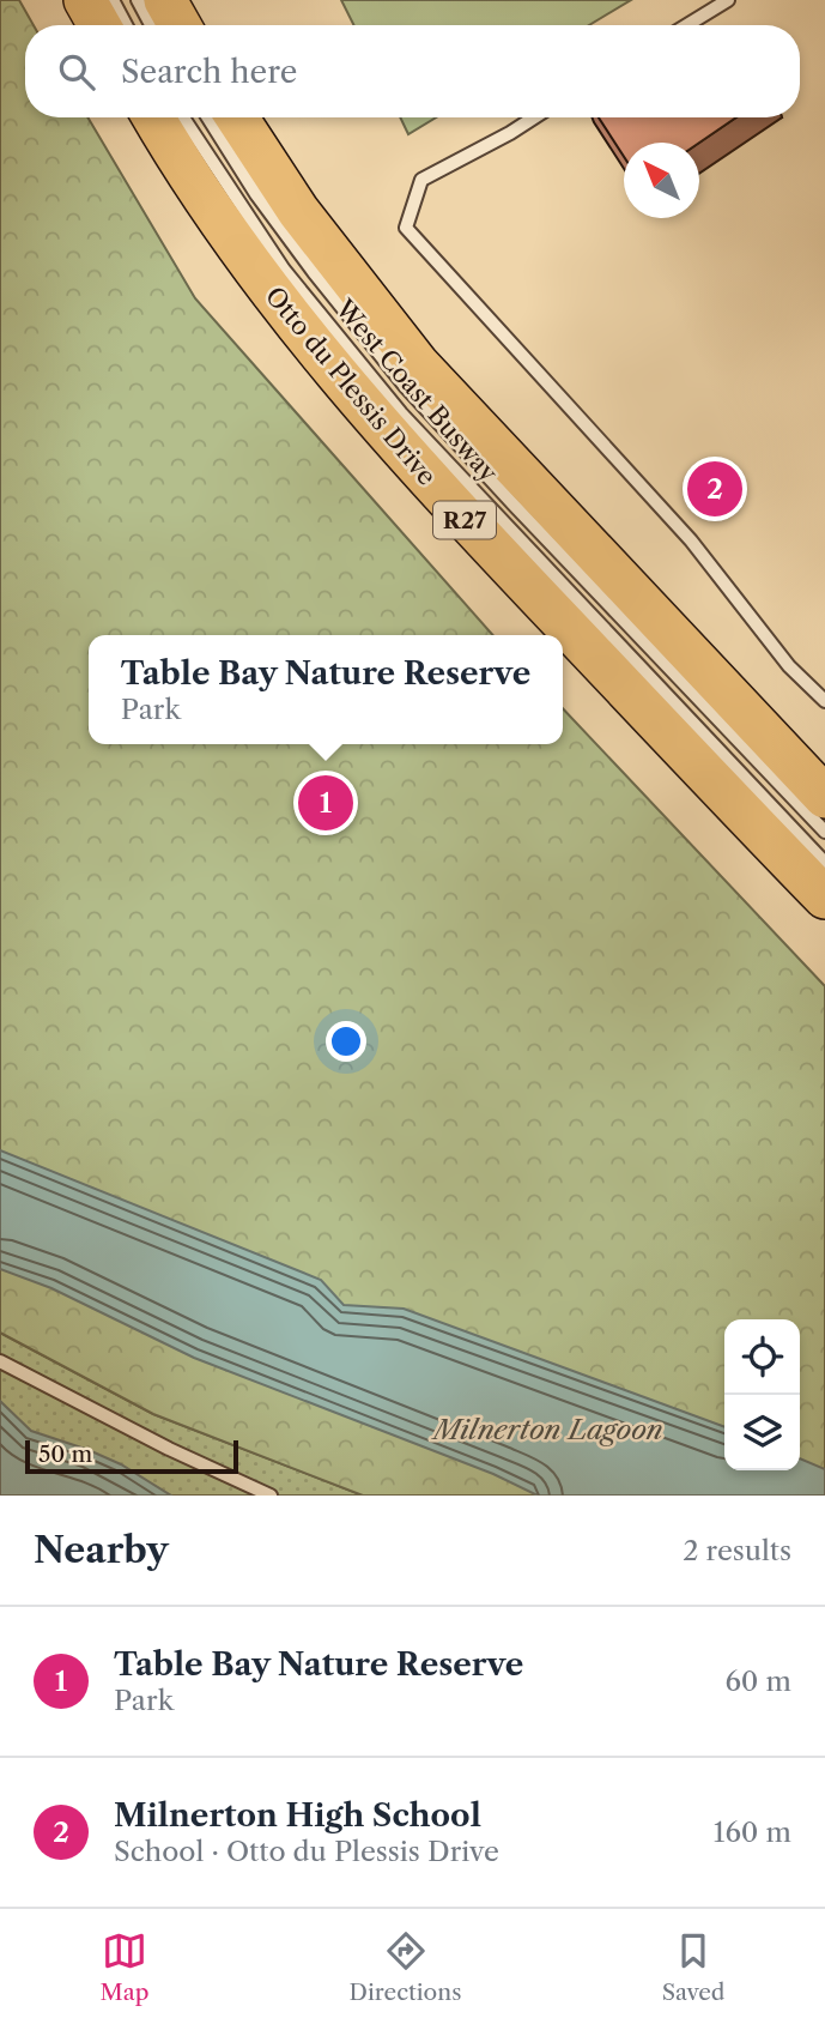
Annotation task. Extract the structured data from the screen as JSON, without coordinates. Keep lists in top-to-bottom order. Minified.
{"streets":{"main road":["Otto du Plessis Drive","R27"],"lane":["West Coast Busway"]},"water":["Milnerton Lagoon"],"scale_bar":"50 m","north":"top left","page":{"search":"Search here","pins":["2","1"],"popup":["Table Bay Nature Reserve","Park"],"scale":"50 m","heading":["Nearby","2 results"],"list":[{"mark":"1","name":"Table Bay Nature Reserve","note":"Park","value":"60 m"},{"mark":"2","name":"Milnerton High School","note":"School · Otto du Plessis Drive","value":"160 m"}],"nav":["Map","Directions","Saved"]}}
